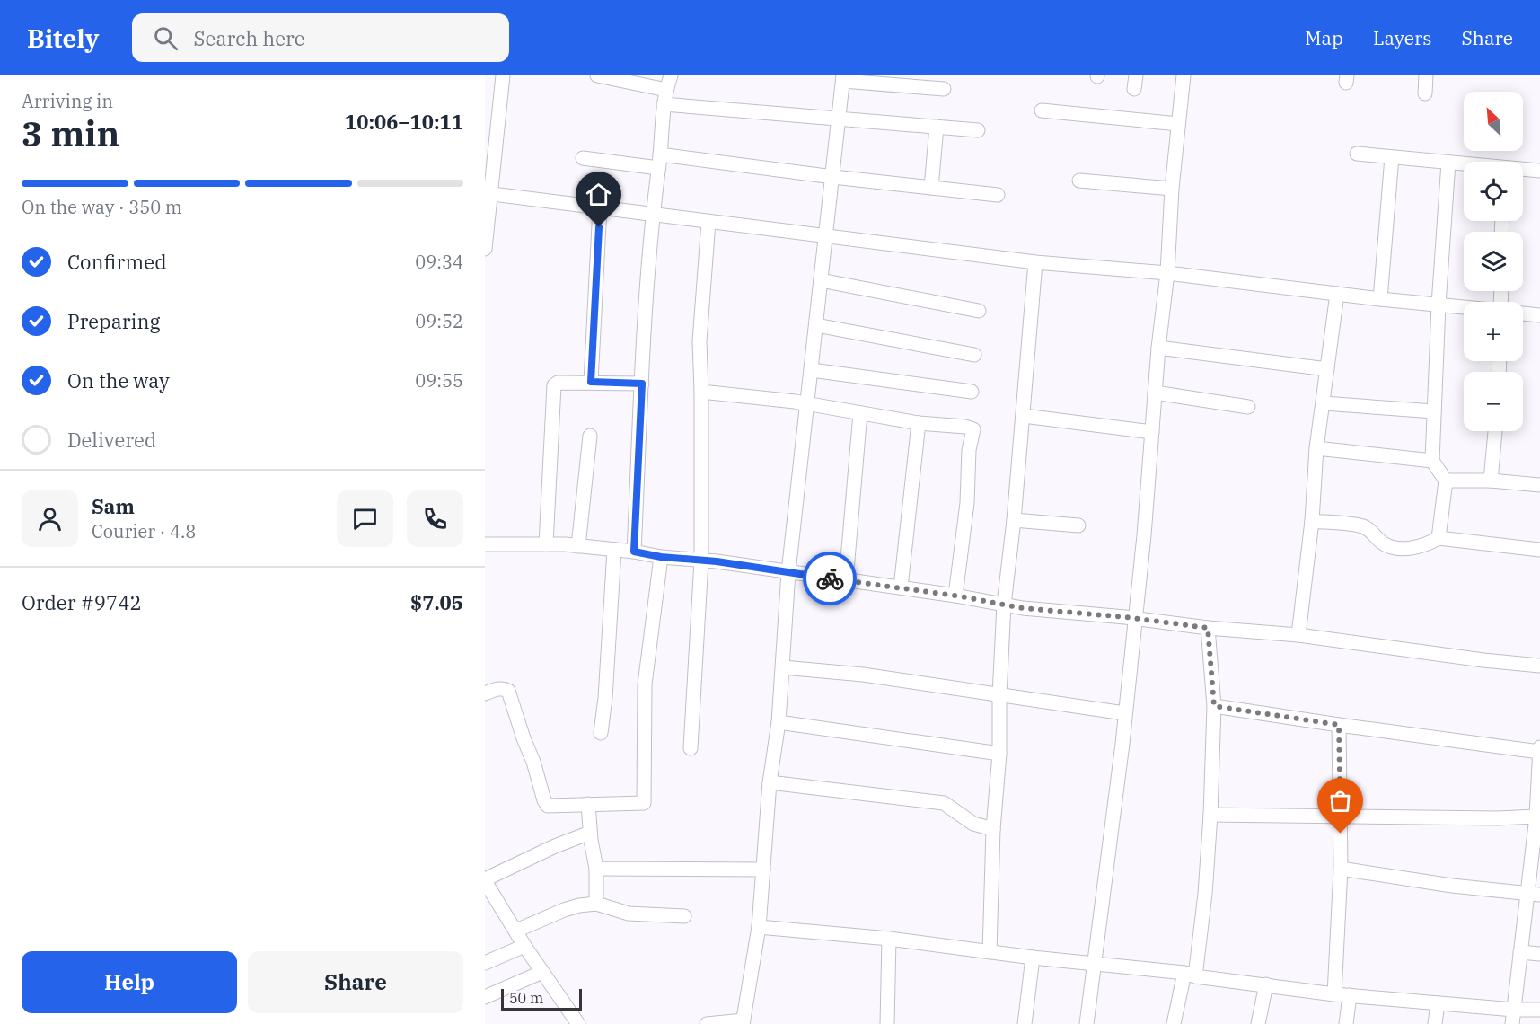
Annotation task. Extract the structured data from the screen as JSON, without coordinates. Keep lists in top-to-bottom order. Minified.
{"scale_bar":"50 m","north":"top left","page":{"header":"Bitely","search":"Search here","nav":["Map","Layers","Share"],"heading":["3 min","Arriving in","10:06–10:11"],"panel":["Sam","Courier · 4.8","Order #9742","$7.05"],"map_buttons":["+","−"],"bar":"On the way · 350 m","list":[["Confirmed","09:34"],["Preparing","09:52"],["On the way","09:55"],"Delivered"],"buttons":["Help","Share"],"scale":"50 m"}}
